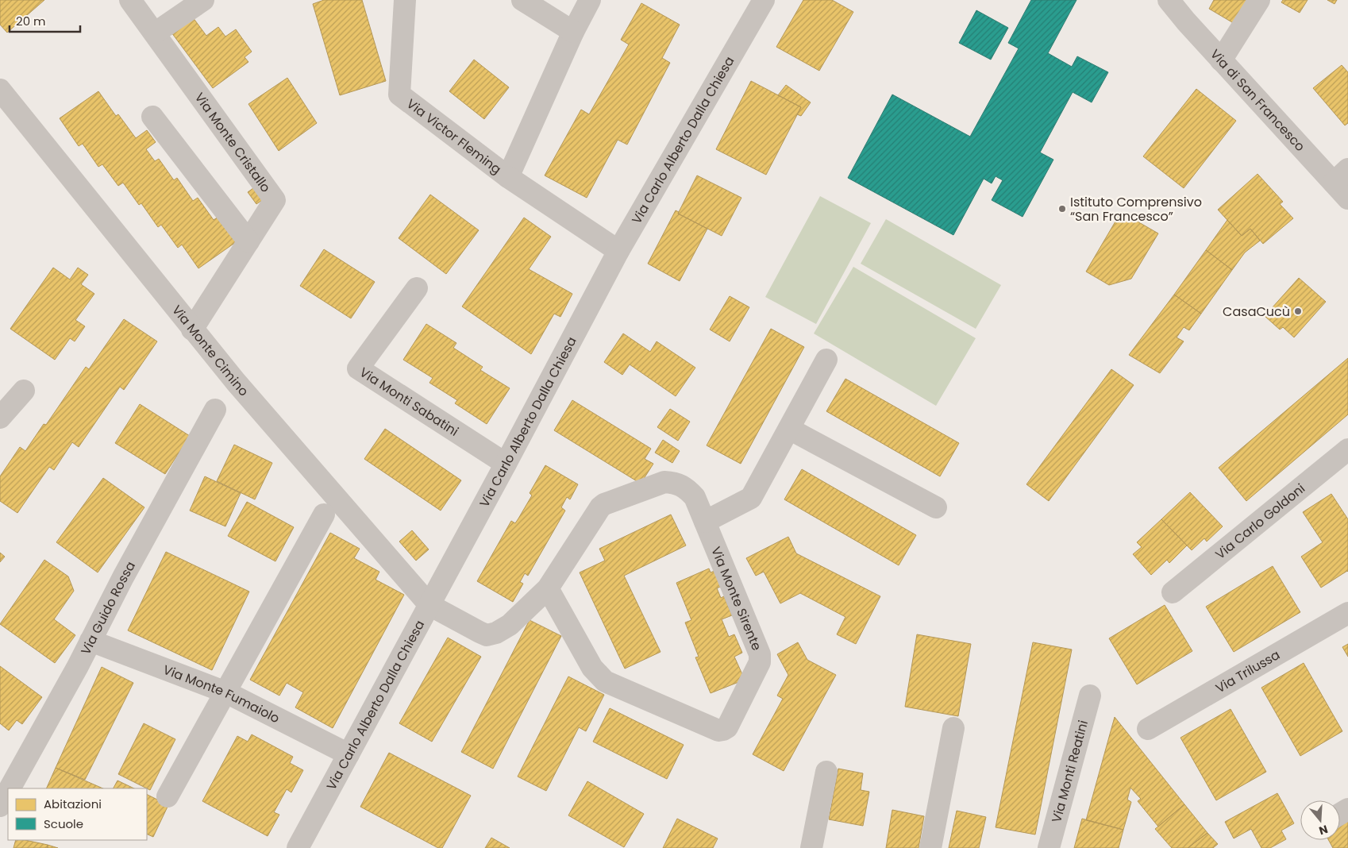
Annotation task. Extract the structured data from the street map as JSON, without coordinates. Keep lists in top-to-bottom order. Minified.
{"streets":{"street":["Via di San Francesco","Via Victor Fleming","Via Carlo Alberto Dalla Chiesa","Via Monte Cristallo","Via Monte Cimino","Via Monti Sabatini","Via Carlo Goldoni","Via Monte Sirente","Via Guido Rossa","Via Trilussa","Via Monte Fumaiolo","Via Monti Reatini"]},"crossings":[["Via Victor Fleming","Via Carlo Alberto Dalla Chiesa"],["Via Carlo Alberto Dalla Chiesa","Via Monte Cimino"],["Via Carlo Alberto Dalla Chiesa","Via Monti Sabatini"],["Via Carlo Alberto Dalla Chiesa","Via Monte Sirente"],["Via Carlo Alberto Dalla Chiesa","Via Monte Fumaiolo"],["Via Monte Cristallo","Via Monte Cimino"],["Via Monte Cimino","Via Monte Sirente"],["Via Guido Rossa","Via Monte Fumaiolo"]],"places":["Istituto Comprensivo “San Francesco”","CasaCucù"],"legend":["Abitazioni","Scuole"],"scale_bar":"20 m","north":"bottom"}
